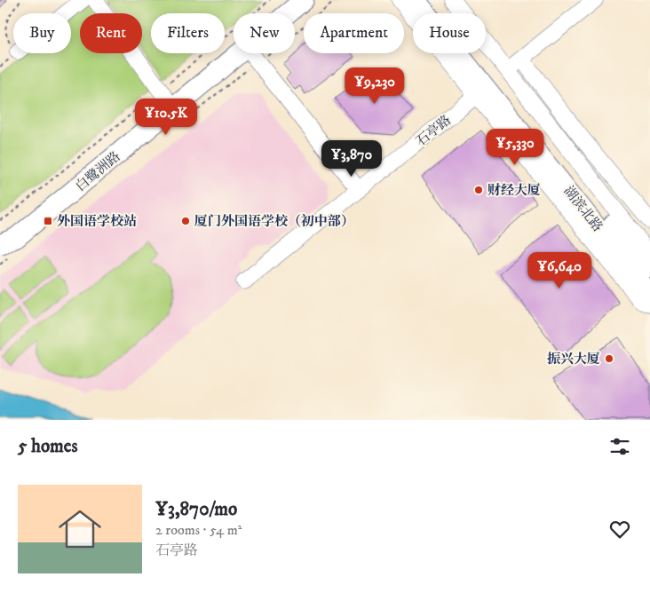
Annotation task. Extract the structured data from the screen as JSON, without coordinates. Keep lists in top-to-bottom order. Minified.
{"streets":{"main road":["白鹭洲路","湖滨北路"],"street":["石亭路"]},"places":{"other":["财经大厦","厦门外国语学校（初中部）","振兴大厦"],"transit":["外国语学校站"]},"page":{"chip":["Buy","Rent","Filters","New","Apartment","House"],"price":["¥9,230","¥10.5K","¥5,330","¥3,870","¥6,640"],"heading":"5 homes","list":[{"name":"¥3,870/mo","note":"2 rooms · 54 m² · 石亭路"}]}}
